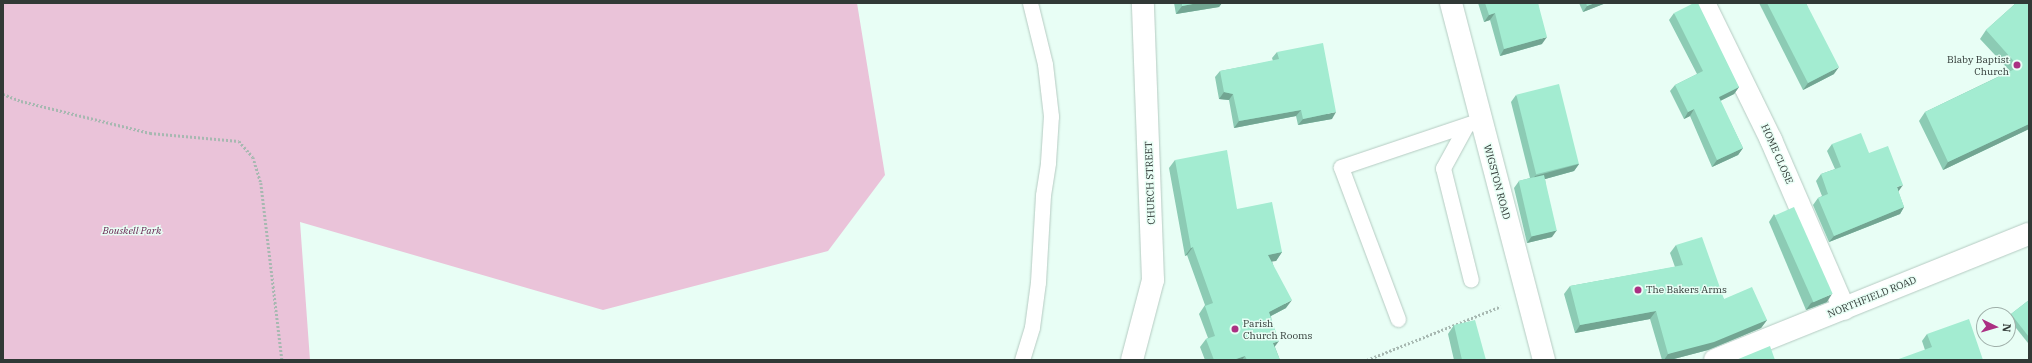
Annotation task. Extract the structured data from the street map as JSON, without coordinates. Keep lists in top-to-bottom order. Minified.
{"streets":{"street":["HOME CLOSE","WIGSTON ROAD","CHURCH STREET","NORTHFIELD ROAD"]},"crossings":[["HOME CLOSE","NORTHFIELD ROAD"]],"parks":["Bouskell Park"],"places":["Blaby Baptist Church","The Bakers Arms","Parish Church Rooms"],"north":"right"}
